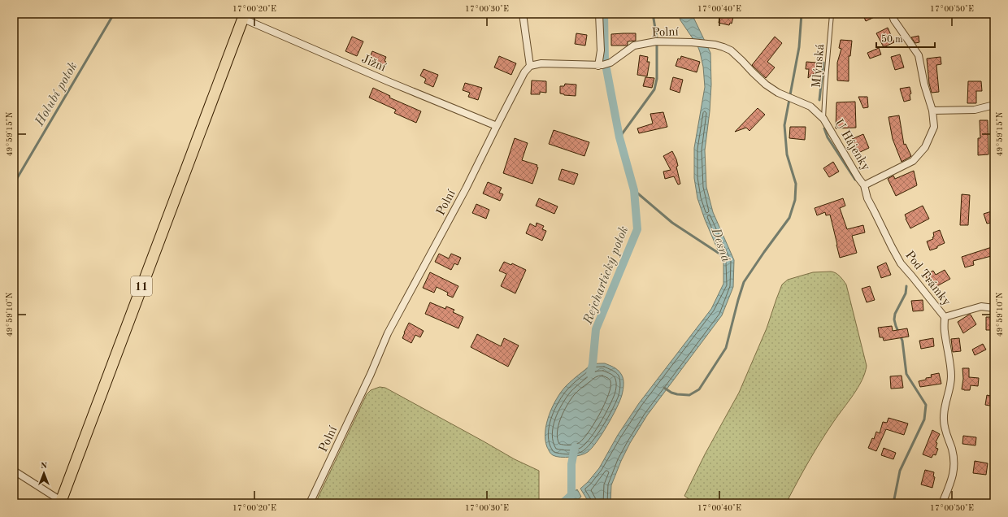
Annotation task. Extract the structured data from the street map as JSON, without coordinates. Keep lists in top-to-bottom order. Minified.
{"streets":{"main road":["11"],"street":["Polní","Jižní","U Hájenky","Pod Trámky"],"lane":["Mlýnská"]},"crossings":[["Polní","Jižní"],["Polní","U Hájenky"],["Jižní","11"],["Mlýnská","U Hájenky"],["U Hájenky","Pod Trámky"]],"water":["Holubí potok","Desná","Rejchartický potok"],"scale_bar":"50 m","north":"top","coordinates":["17°00'20\"E","17°00'30\"E","17°00'40\"E","17°00'50\"E","49°59'15\"N","49°59'10\"N"]}
